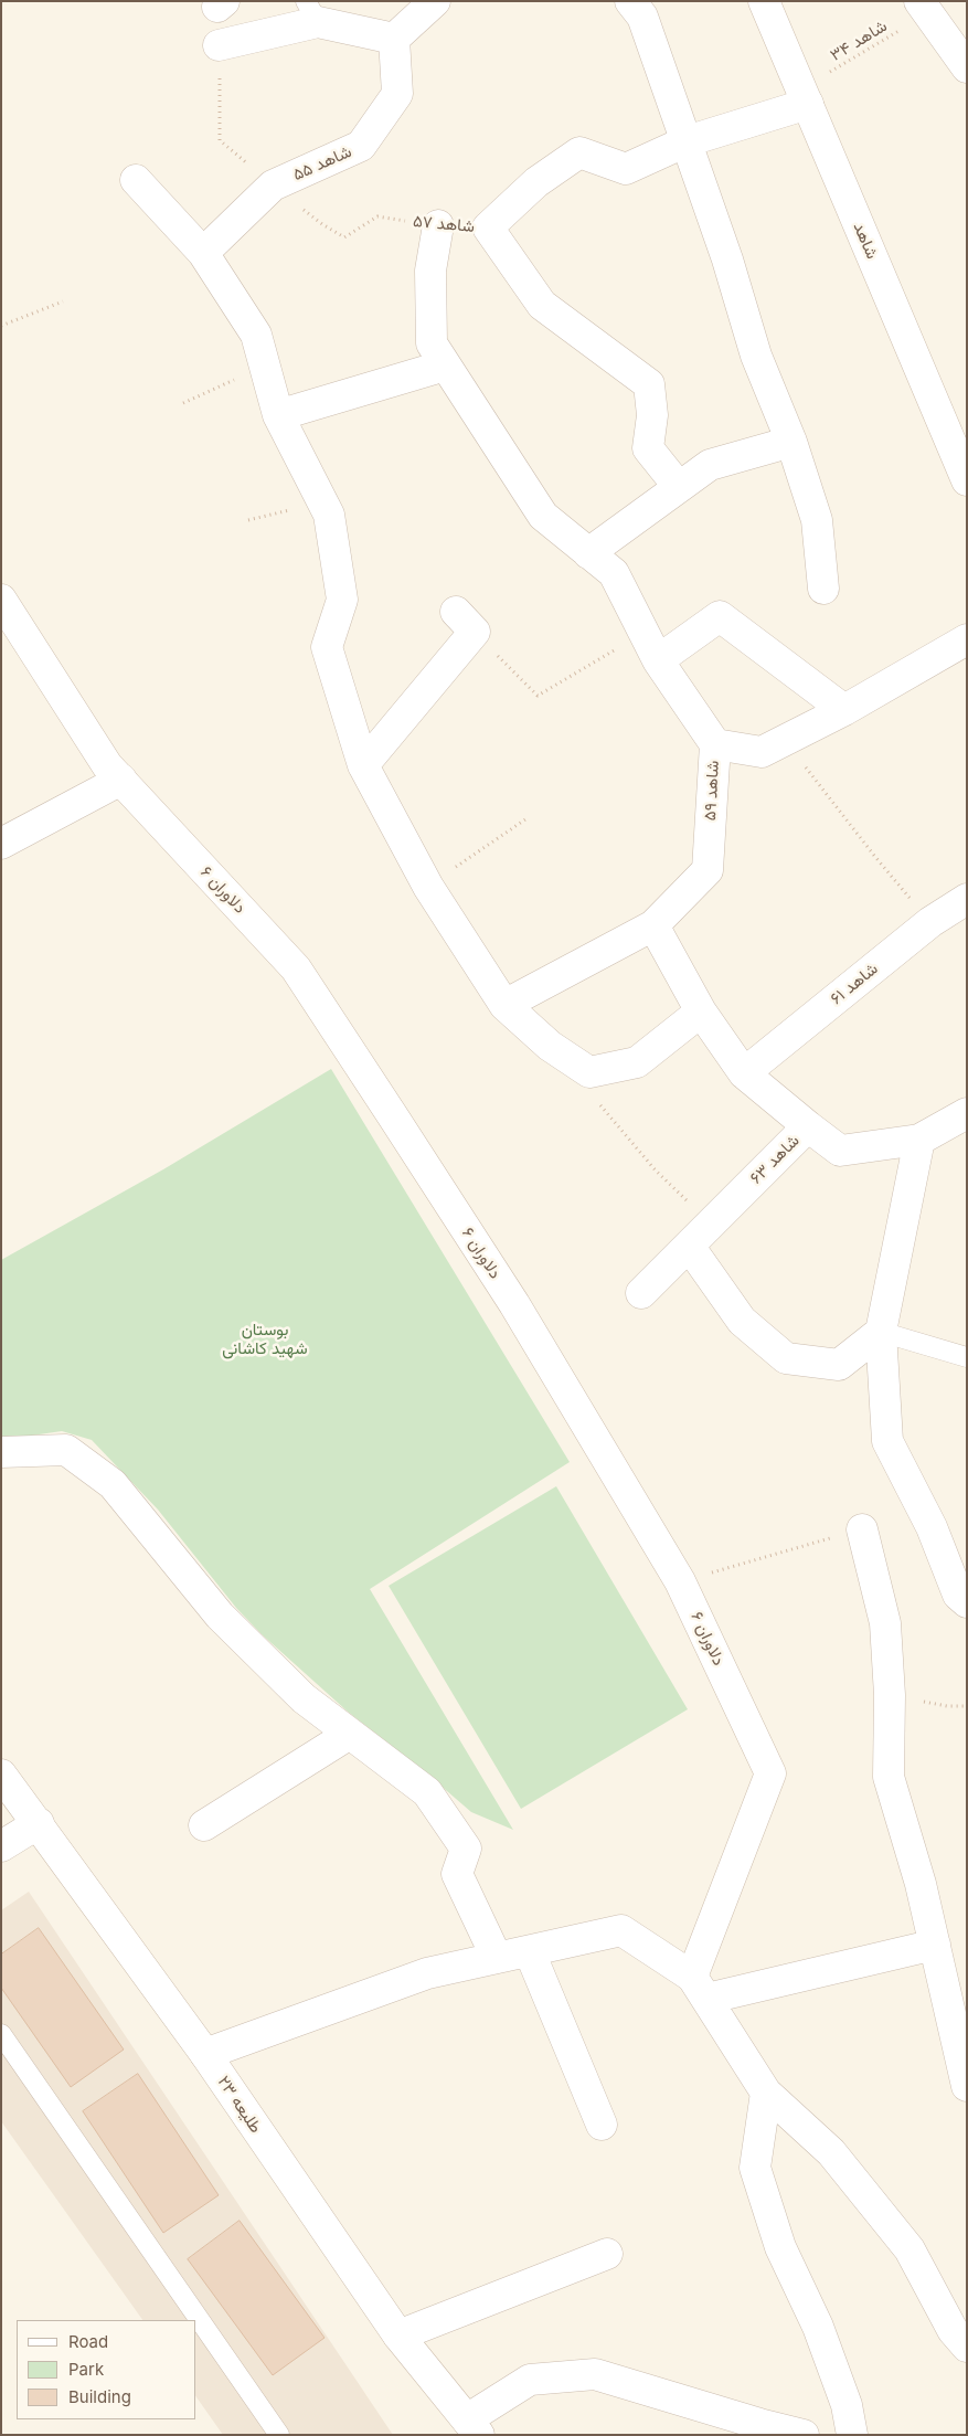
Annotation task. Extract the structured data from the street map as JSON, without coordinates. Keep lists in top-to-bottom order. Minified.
{"streets":{"street":["شاهد ۵۵","شاهد ۵۷","شاهد","شاهد ۵۹","دلاوران ۶","شاهد ۶۱","شاهد ۶۳","طلیعه ۲۳"],"path":["شاهد ۳۴"]},"crossings":[["شاهد ۳۴","شاهد ۵۷"],["شاهد ۳۴","شاهد"],["شاهد ۵۵","شاهد ۵۷"],["شاهد ۵۷","شاهد"]],"parks":["بوستان شهید کاشانی"],"legend":["Road","Park","Building"]}
